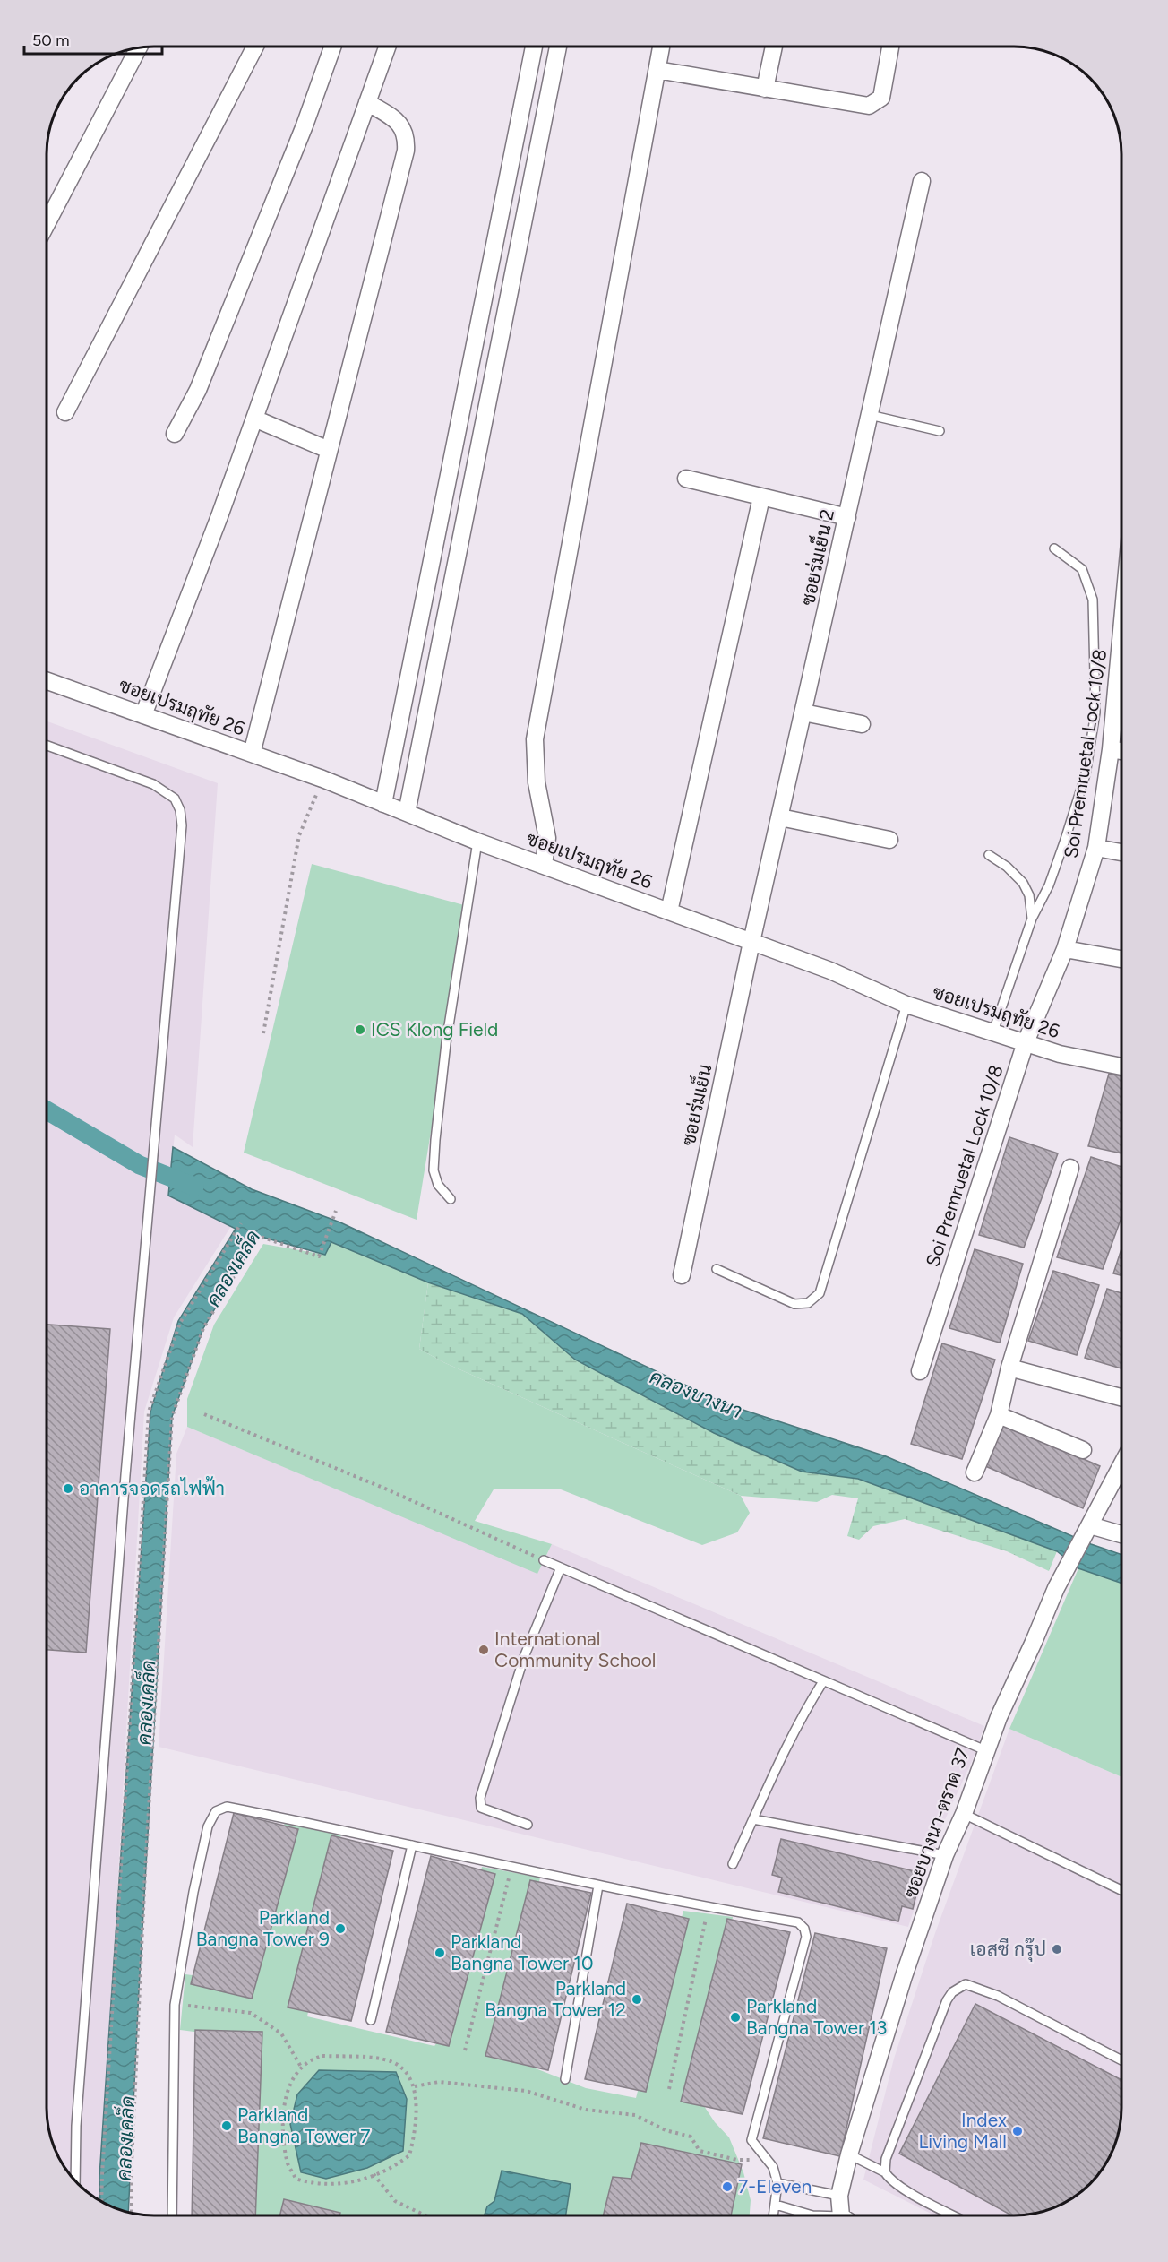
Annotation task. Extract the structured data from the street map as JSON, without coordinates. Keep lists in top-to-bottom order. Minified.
{"streets":{"street":["ซอยร่มเย็น 2","ซอยเปรมฤทัย 26","Soi Premruetal Lock 10/8","ซอยร่มเย็น","ซอยบางนา-ตราด 37"]},"crossings":[["ซอยร่มเย็น 2","ซอยเปรมฤทัย 26"],["ซอยร่มเย็น 2","ซอยร่มเย็น"],["ซอยเปรมฤทัย 26","Soi Premruetal Lock 10/8"],["ซอยเปรมฤทัย 26","ซอยร่มเย็น"]],"water":["คลองเคล็ด","คลองบางนา"],"places":["ICS Klong Field","อาคารจอดรถไฟฟ้า","International Community School","Parkland Bangna Tower 9","เอสซี กรุ๊ป","Parkland Bangna Tower 10","Parkland Bangna Tower 12","Parkland Bangna Tower 13","Parkland Bangna Tower 7","Index Living Mall","7-Eleven"],"scale_bar":"50 m"}
